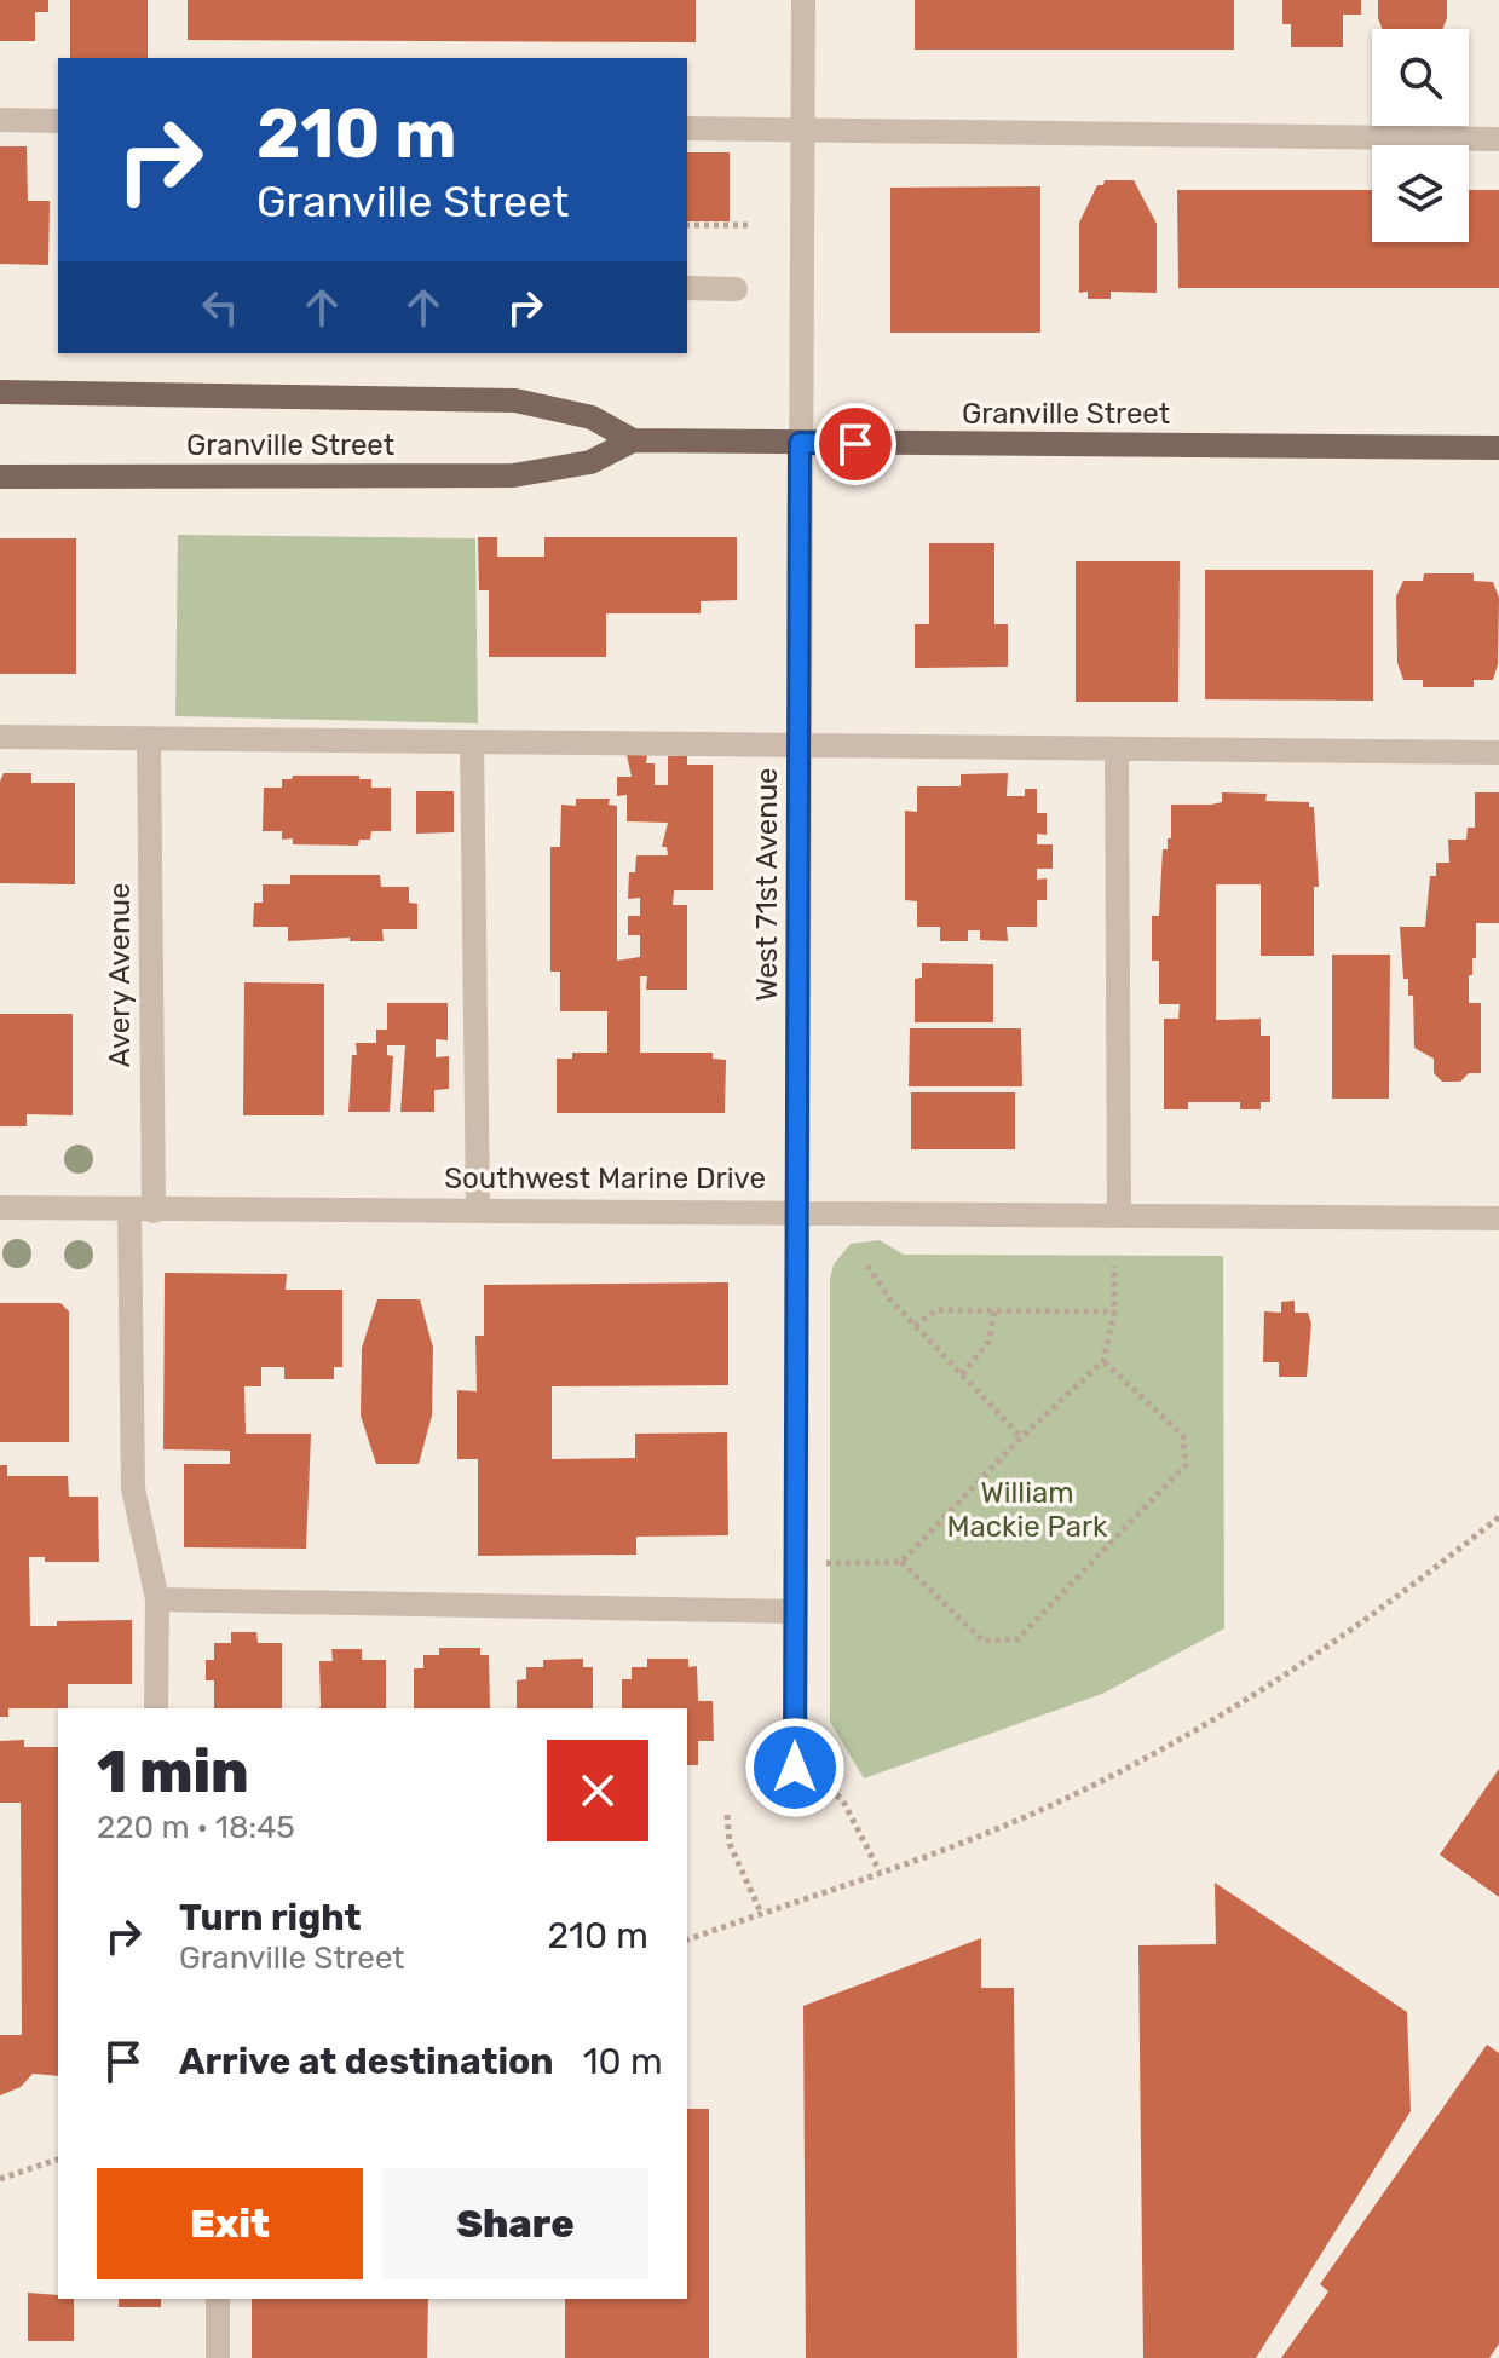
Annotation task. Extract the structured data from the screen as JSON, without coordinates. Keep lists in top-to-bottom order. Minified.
{"streets":{"main road":["Granville Street"],"street":["West 71st Avenue","Avery Avenue","Southwest Marine Drive"]},"crossings":[["Granville Street","West 71st Avenue"],["West 71st Avenue","Southwest Marine Drive"],["Avery Avenue","Southwest Marine Drive"]],"parks":["William Mackie Park"],"page":{"turn":["210 m","Granville Street"],"heading":["1 min","220 m · 18:45"],"list":[{"name":"Turn right","note":"Granville Street","value":"210 m"},{"name":"Arrive at destination","value":"10 m"}],"buttons":["Exit","Share"]}}
